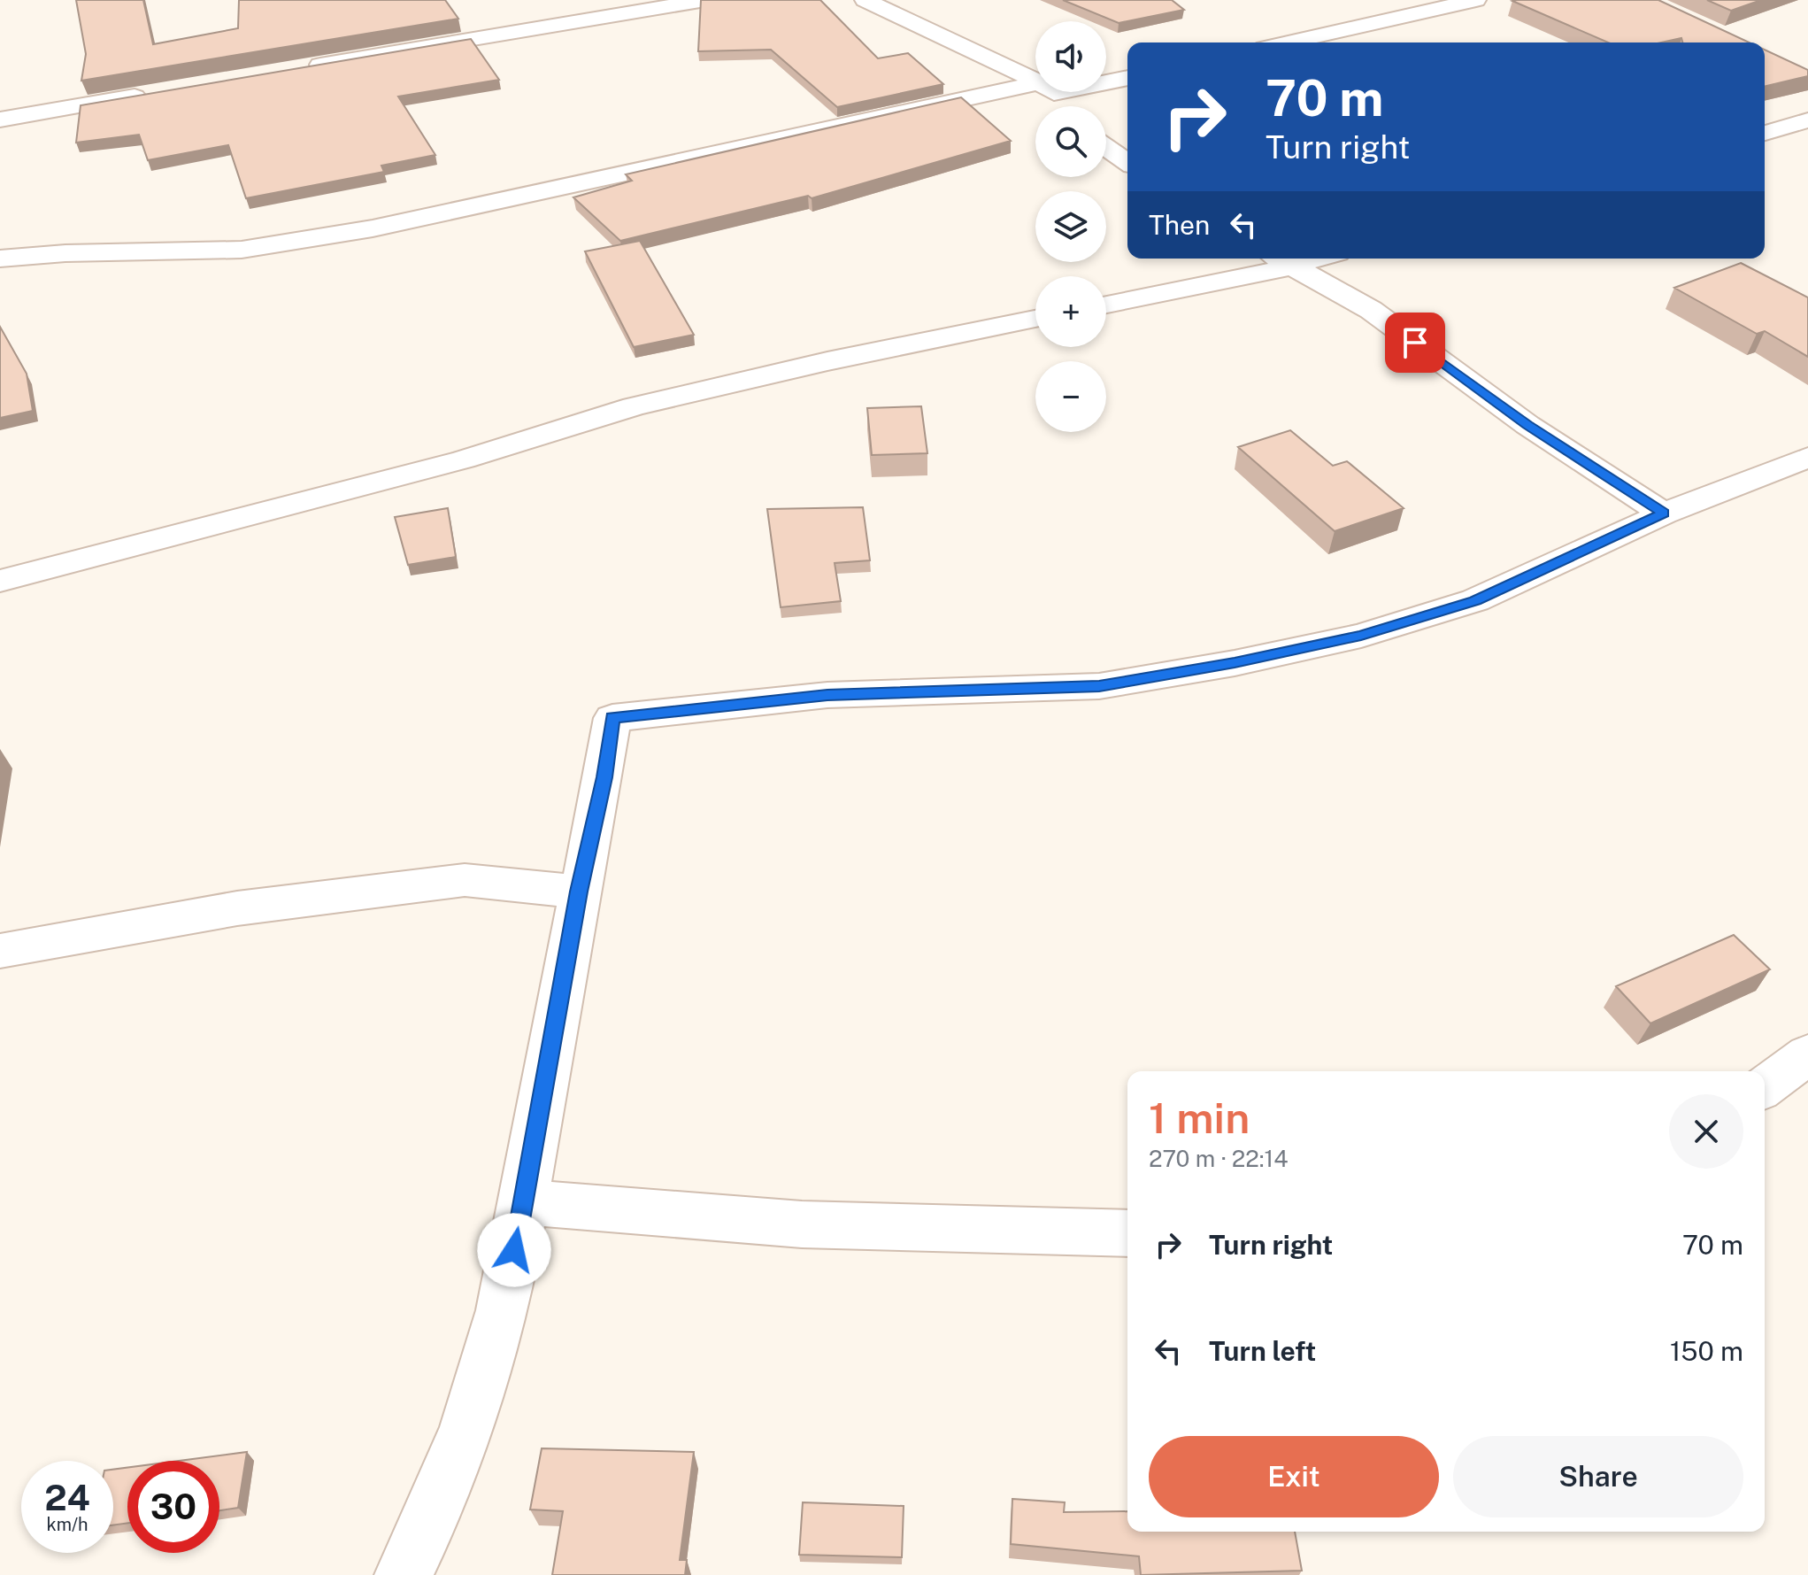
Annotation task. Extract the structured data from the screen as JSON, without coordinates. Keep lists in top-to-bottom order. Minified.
{"page":{"map_buttons":["+","−"],"turn":["70 m","Turn right"],"then":"Then","heading":["1 min","270 m · 22:14"],"list":[{"name":"Turn right","value":"70 m"},{"name":"Turn left","value":"150 m"}],"buttons":["Exit","Share"],"speed":"24 km/h","limit":"30"}}
